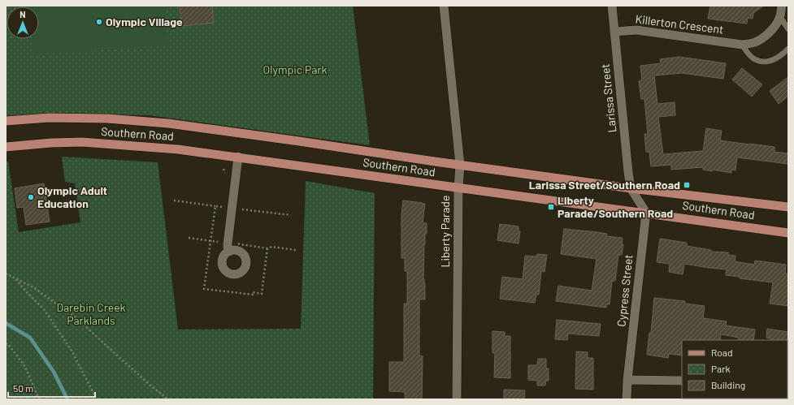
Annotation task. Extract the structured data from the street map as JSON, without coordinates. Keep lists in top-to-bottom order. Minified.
{"streets":{"main road":["Southern Road"],"street":["Killerton Crescent","Larissa Street","Liberty Parade","Cypress Street"]},"crossings":[["Killerton Crescent","Larissa Street"],["Larissa Street","Southern Road"],["Southern Road","Liberty Parade"],["Southern Road","Cypress Street"]],"parks":["Olympic Park","Darebin Creek Parklands"],"places":{"other":["Olympic Village","Olympic Adult Education"],"transit":["Larissa Street/Southern Road","Liberty Parade/Southern Road"]},"legend":["Road","Park","Building"],"scale_bar":"50 m","north":"top"}
